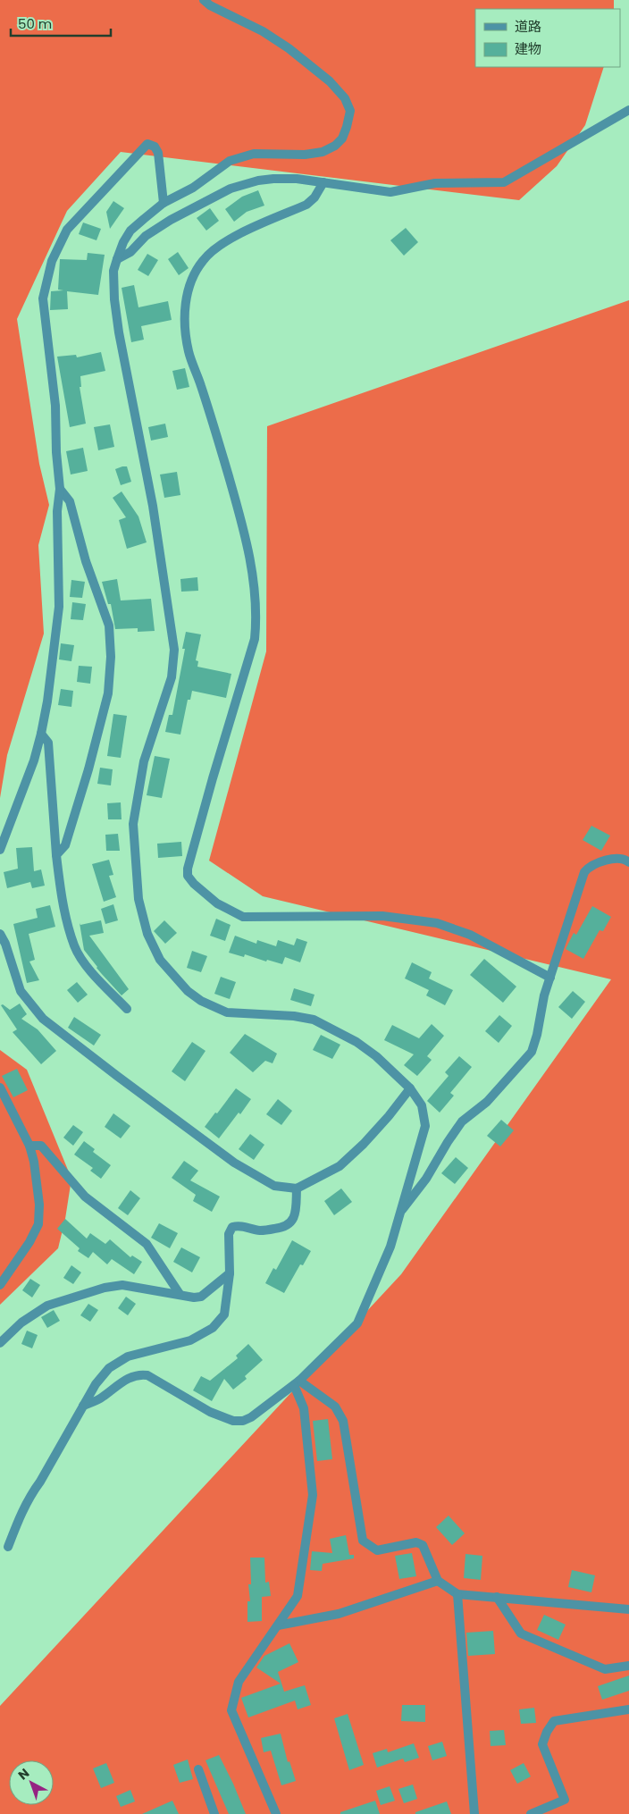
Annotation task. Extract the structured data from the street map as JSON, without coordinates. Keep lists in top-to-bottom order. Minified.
{"legend":["道路","建物"],"scale_bar":"50 m","north":"top left"}
